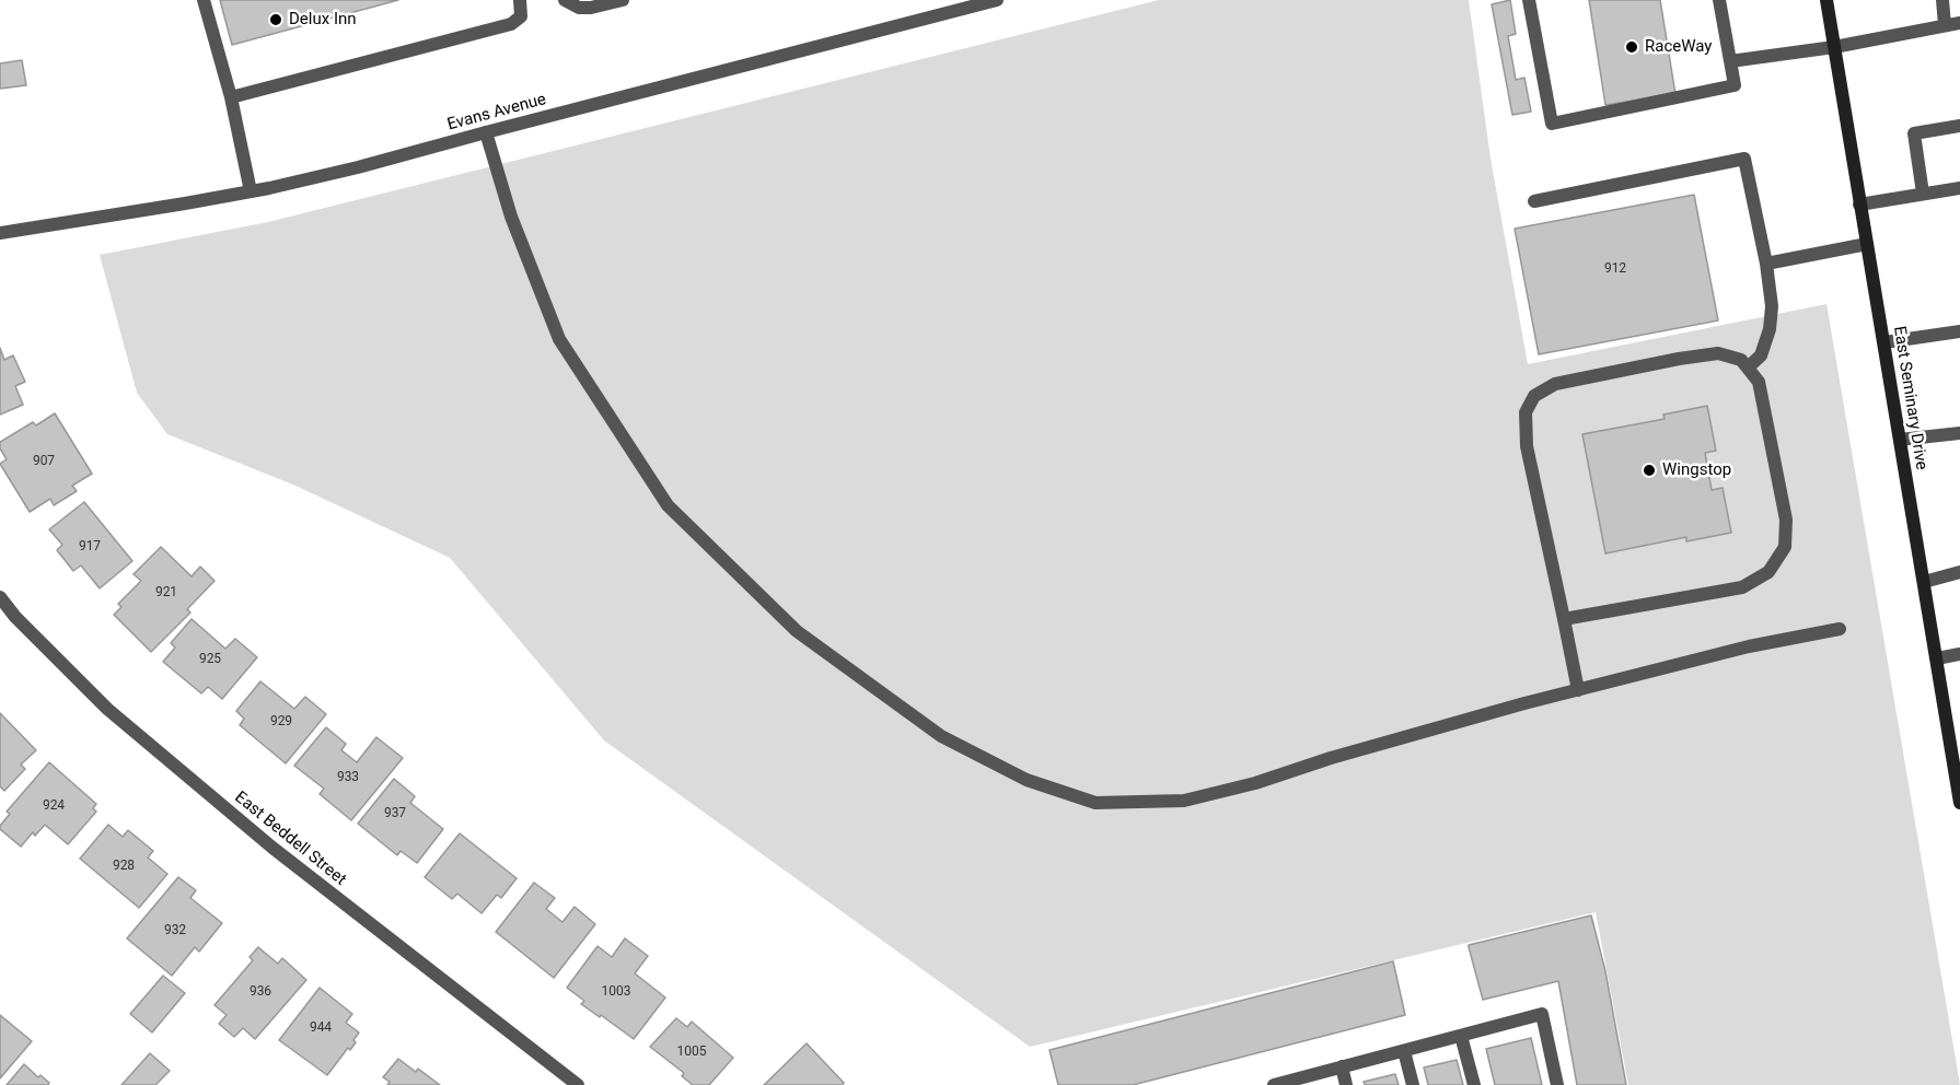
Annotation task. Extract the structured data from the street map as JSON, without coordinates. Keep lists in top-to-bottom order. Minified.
{"streets":{"main road":["East Seminary Drive"],"street":["Evans Avenue","East Beddell Street"]},"places":["Delux Inn","RaceWay","Wingstop"],"house_numbers":["912","907","917","921","925","929","933","924","937","928","932","936","1003","944","1005"]}
